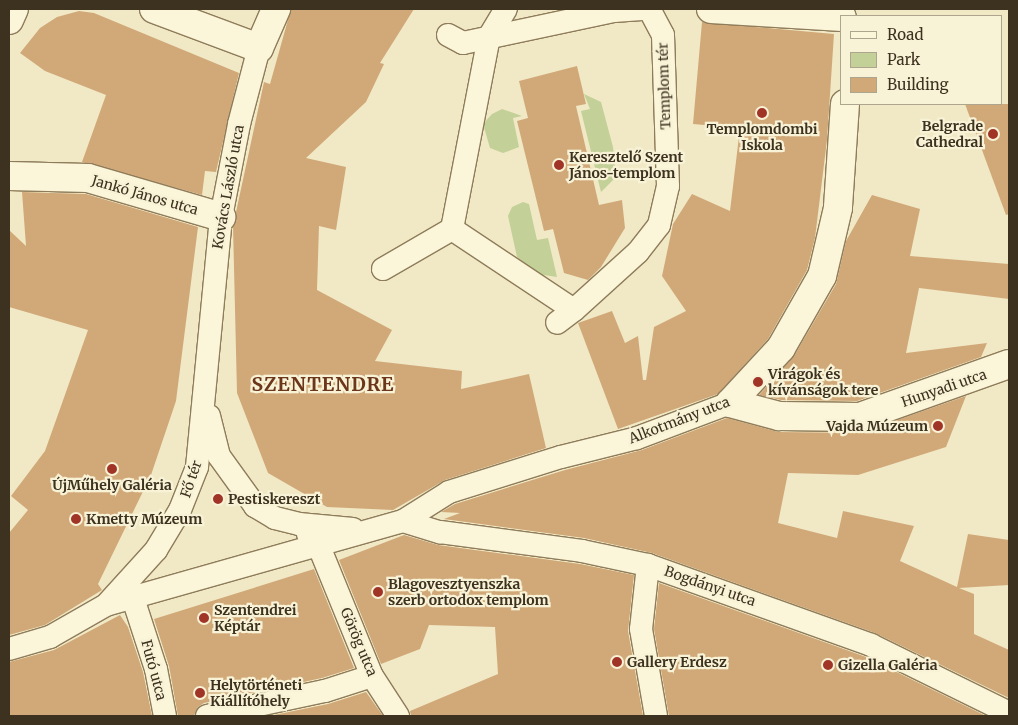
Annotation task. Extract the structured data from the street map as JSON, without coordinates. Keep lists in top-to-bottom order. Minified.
{"streets":{"street":["Templom tér","Kovács László utca","Jankó János utca","Hunyadi utca","Alkotmány utca","Fő tér","Bogdányi utca","Görög utca","Futó utca"]},"crossings":[["Kovács László utca","Jankó János utca"],["Kovács László utca","Fő tér"],["Hunyadi utca","Alkotmány utca"],["Alkotmány utca","Fő tér"],["Alkotmány utca","Bogdányi utca"],["Fő tér","Bogdányi utca"],["Fő tér","Görög utca"],["Fő tér","Futó utca"]],"districts":["SZENTENDRE"],"places":["Templomdombi Iskola","Belgrade Cathedral","Keresztelő Szent János-templom","Virágok és kívánságok tere","Vajda Múzeum","ÚjMűhely Galéria","Pestiskereszt","Kmetty Múzeum","Blagovesztyenszka szerb ortodox templom","Szentendrei Képtár","Gallery Erdesz","Gizella Galéria","Helytörténeti Kiállítóhely"],"legend":["Road","Park","Building"]}
